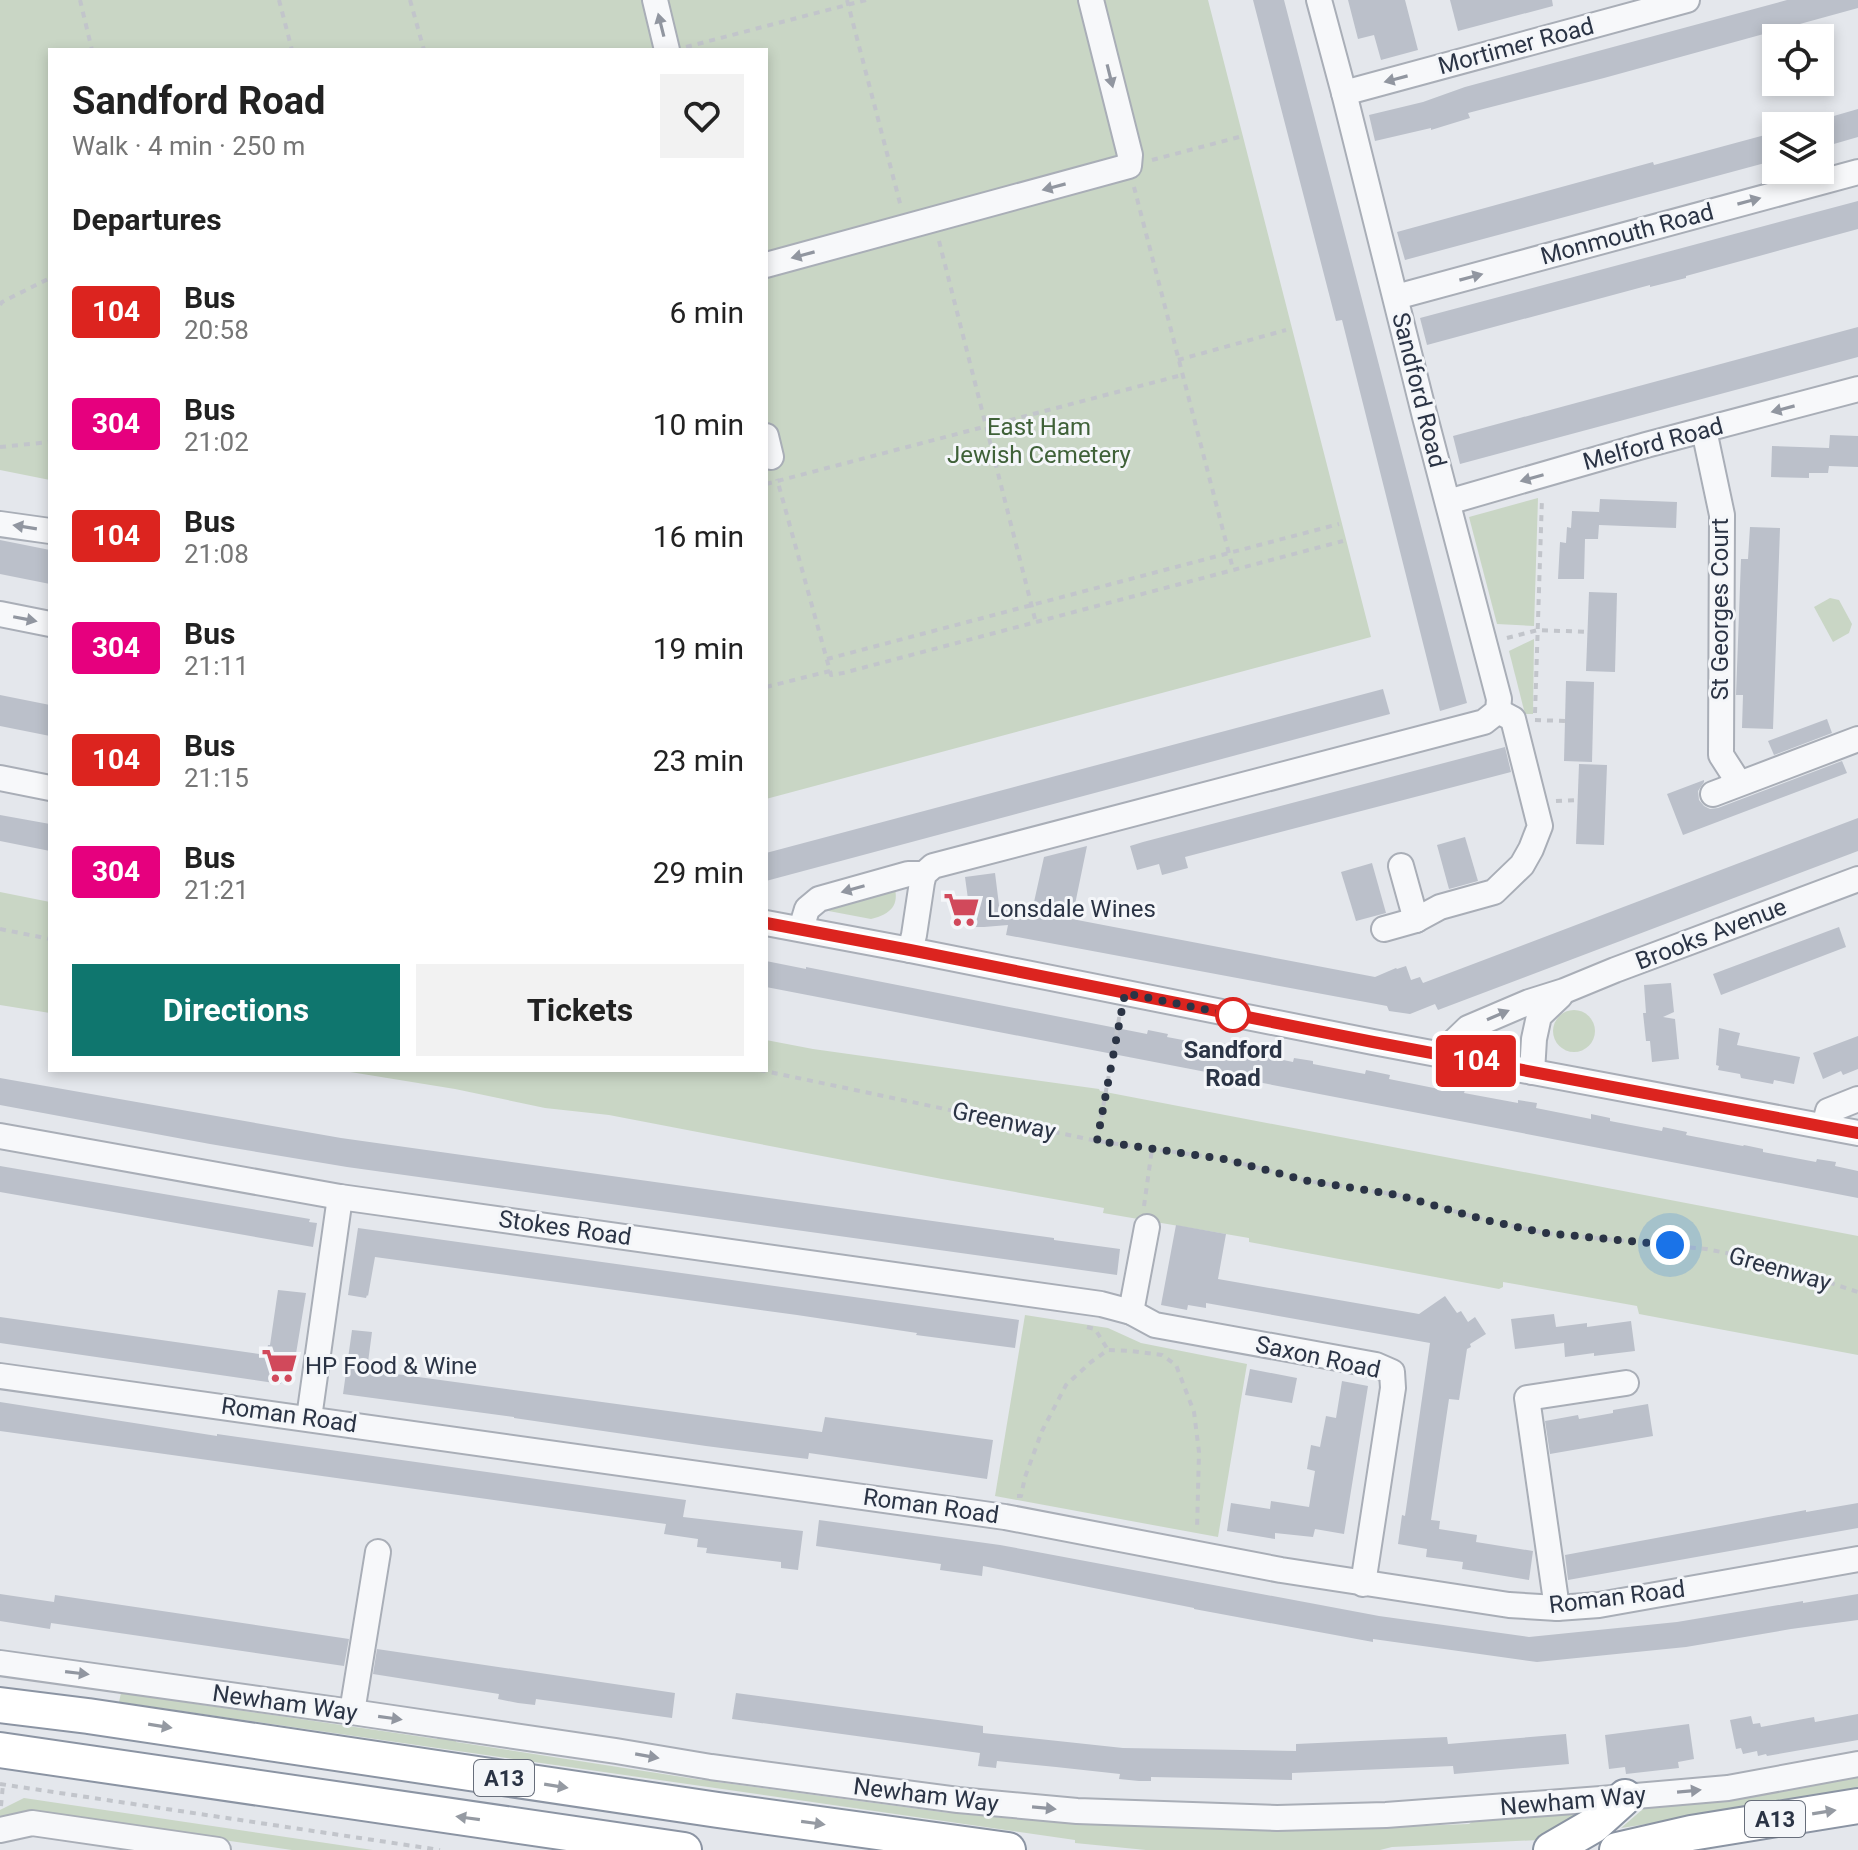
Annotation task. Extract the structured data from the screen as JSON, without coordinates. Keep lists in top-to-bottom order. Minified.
{"streets":{"highway":["Newham Way","A13"],"street":["Mortimer Road","Monmouth Road","Sandford Road","Melford Road","St Georges Court","Brooks Avenue","Stokes Road","Saxon Road","Roman Road"],"path":["Greenway"]},"crossings":[["Mortimer Road","Sandford Road"],["Monmouth Road","Sandford Road"],["Sandford Road","Melford Road"],["Melford Road","St Georges Court"],["Stokes Road","Saxon Road"],["Saxon Road","Roman Road"]],"one_way":["Mortimer Road","Monmouth Road","Melford Road","Newham Way"],"parks":["East Ham Jewish Cemetery"],"places":{"supermarket":["Lonsdale Wines","HP Food & Wine"],"other":["Sandford Road"]},"lines":["bus line 104"],"page":{"on_map":"104","heading":[["Sandford Road","Walk · 4 min · 250 m"],"Departures"],"list":[{"mark":"104","name":"Bus","note":"20:58","value":"6 min"},{"mark":"304","name":"Bus","note":"21:02","value":"10 min"},{"mark":"104","name":"Bus","note":"21:08","value":"16 min"},{"mark":"304","name":"Bus","note":"21:11","value":"19 min"},{"mark":"104","name":"Bus","note":"21:15","value":"23 min"},{"mark":"304","name":"Bus","note":"21:21","value":"29 min"}],"buttons":["Directions","Tickets"]}}
